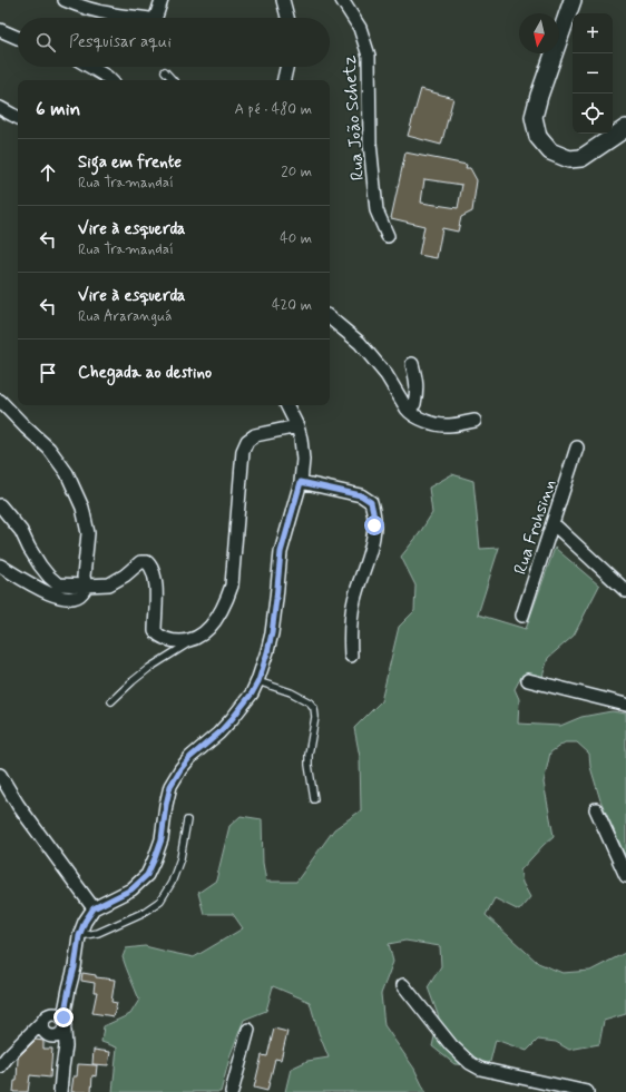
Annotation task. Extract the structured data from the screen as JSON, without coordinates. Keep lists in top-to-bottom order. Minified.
{"streets":{"street":["Rua João Schetz","Rua Frohsinn"]},"north":"bottom","page":{"map_buttons":["+","−"],"search":"Pesquisar aqui","heading":["6 min","A pé · 480 m"],"list":[["Siga em frente","Rua Tramandaí","20 m"],["Vire à esquerda","Rua Tramandaí","40 m"],["Vire à esquerda","Rua Araranguá","420 m"],"Chegada ao destino"]}}
